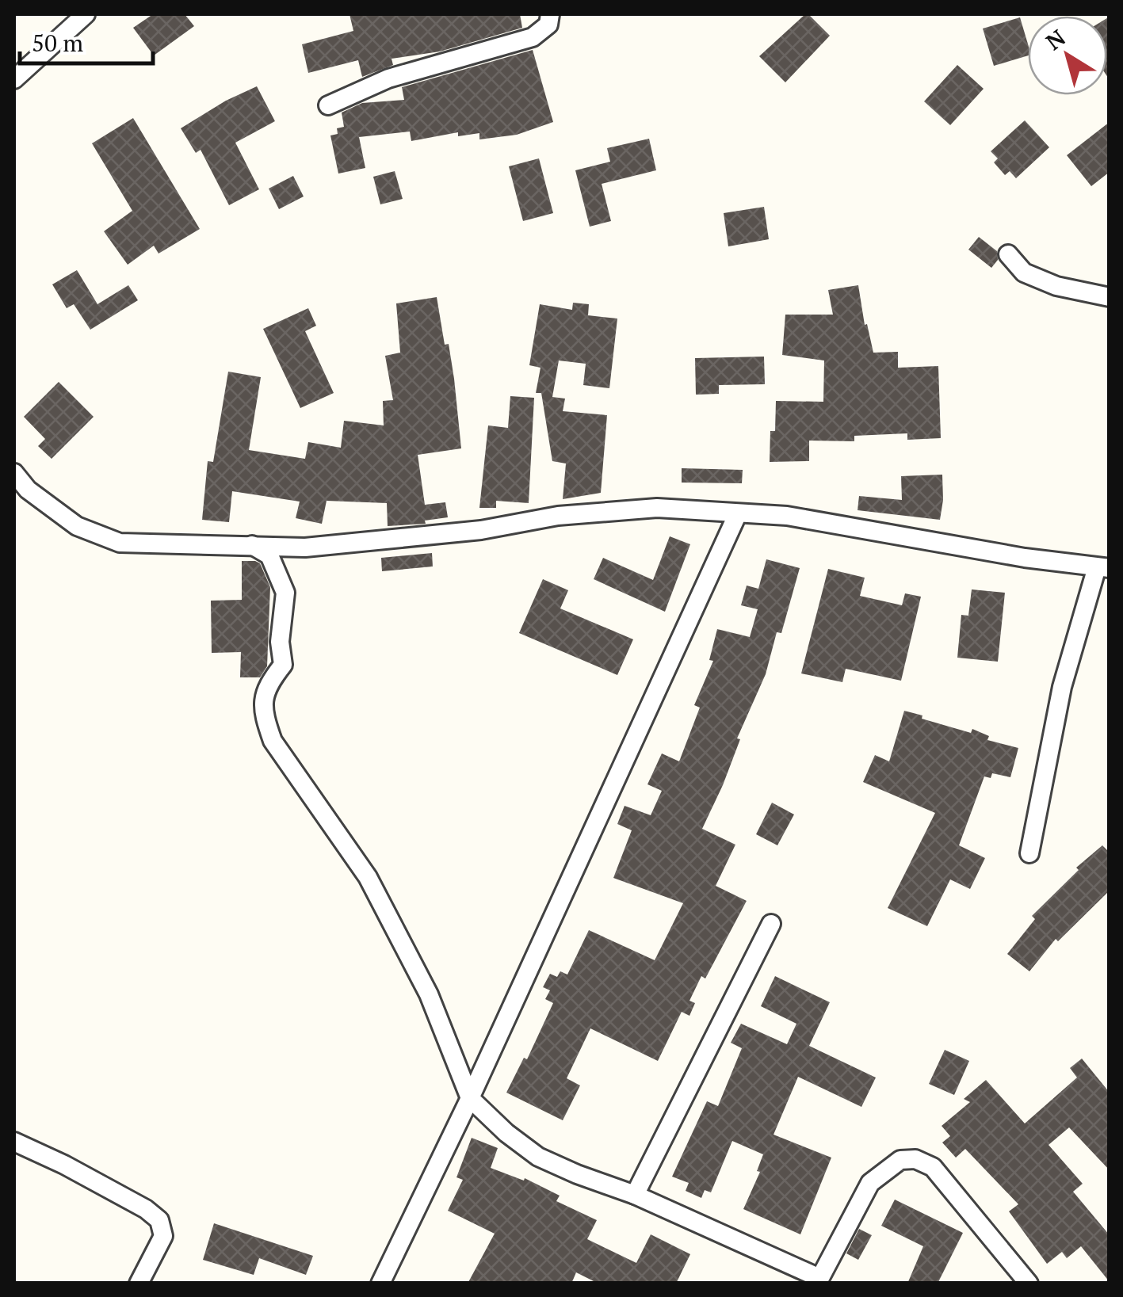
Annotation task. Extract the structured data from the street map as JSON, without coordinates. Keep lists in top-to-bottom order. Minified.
{"scale_bar":"50 m","north":"top left"}
